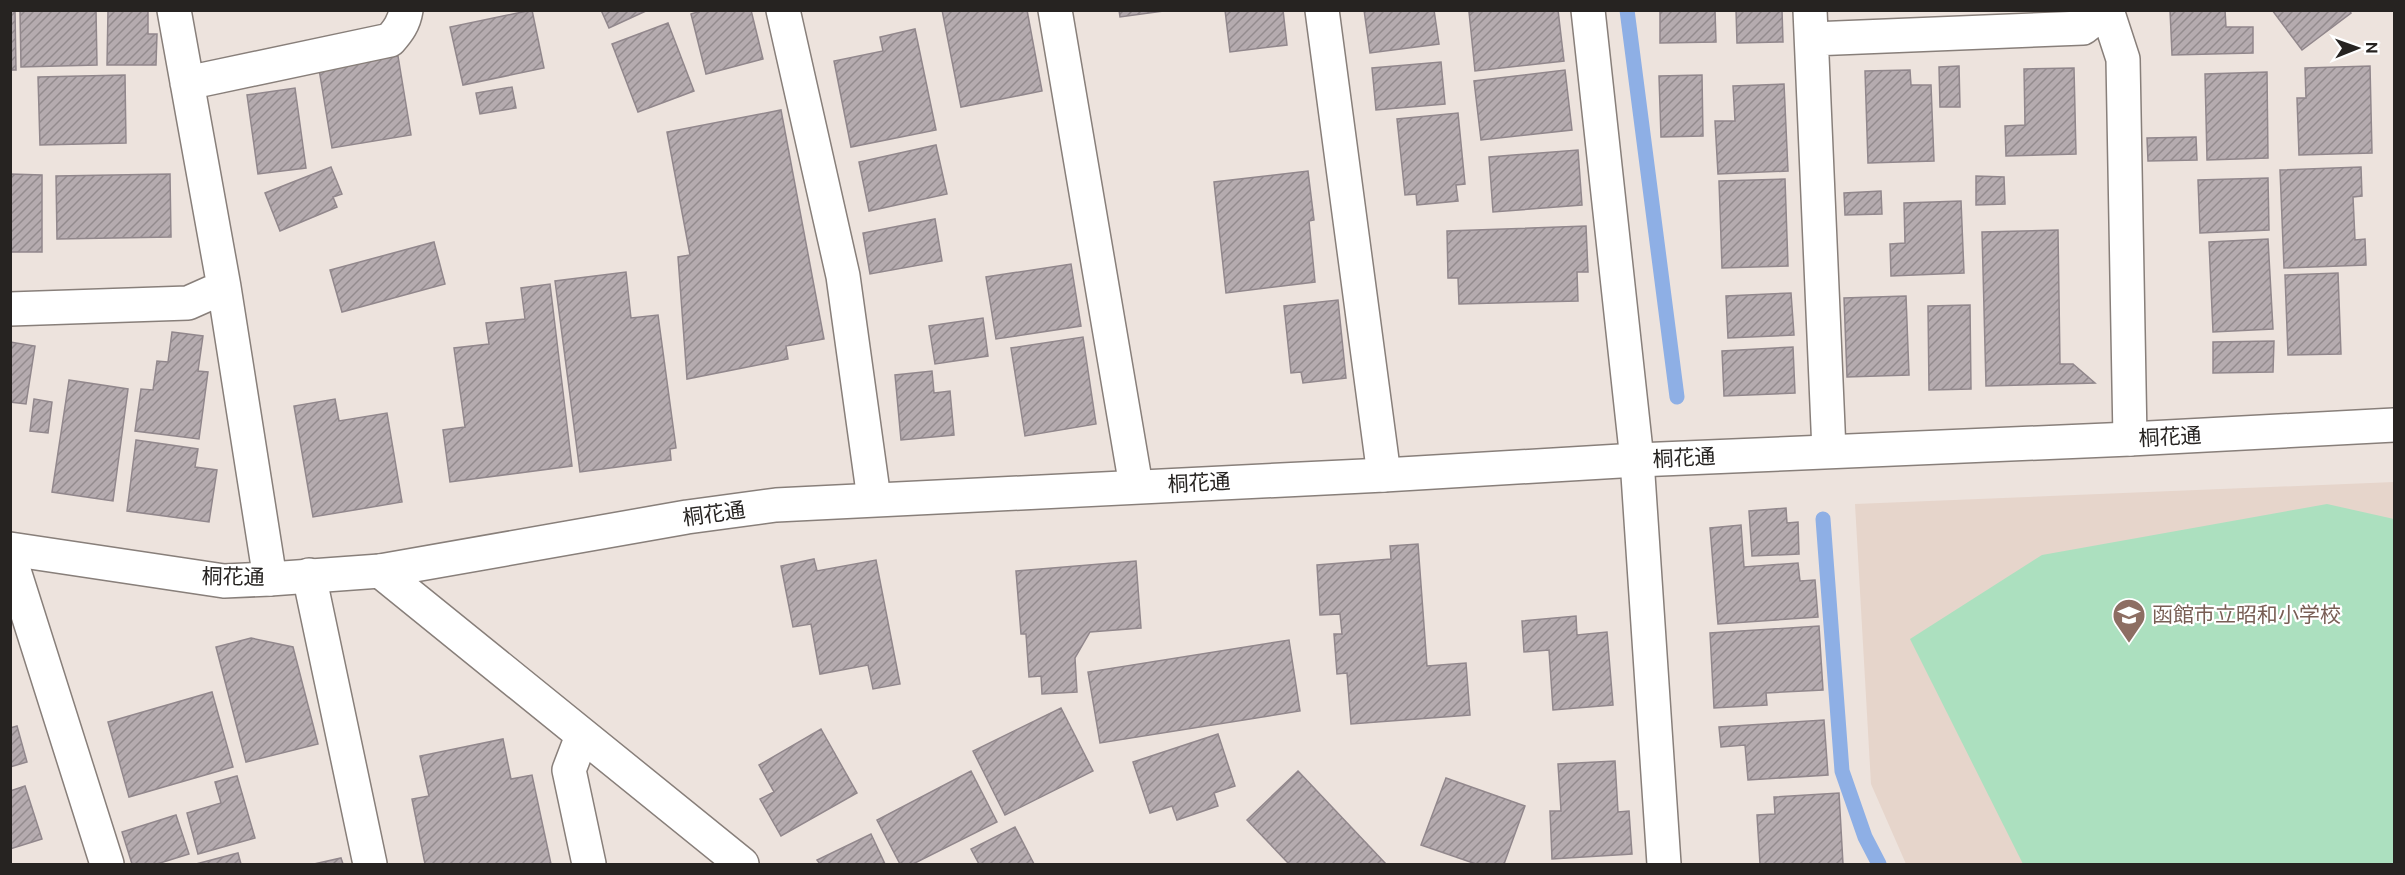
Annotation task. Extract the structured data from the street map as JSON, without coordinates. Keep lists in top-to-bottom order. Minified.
{"streets":{"street":["桐花通"]},"places":{"school or university":["函館市立昭和小学校"]},"north":"right"}
